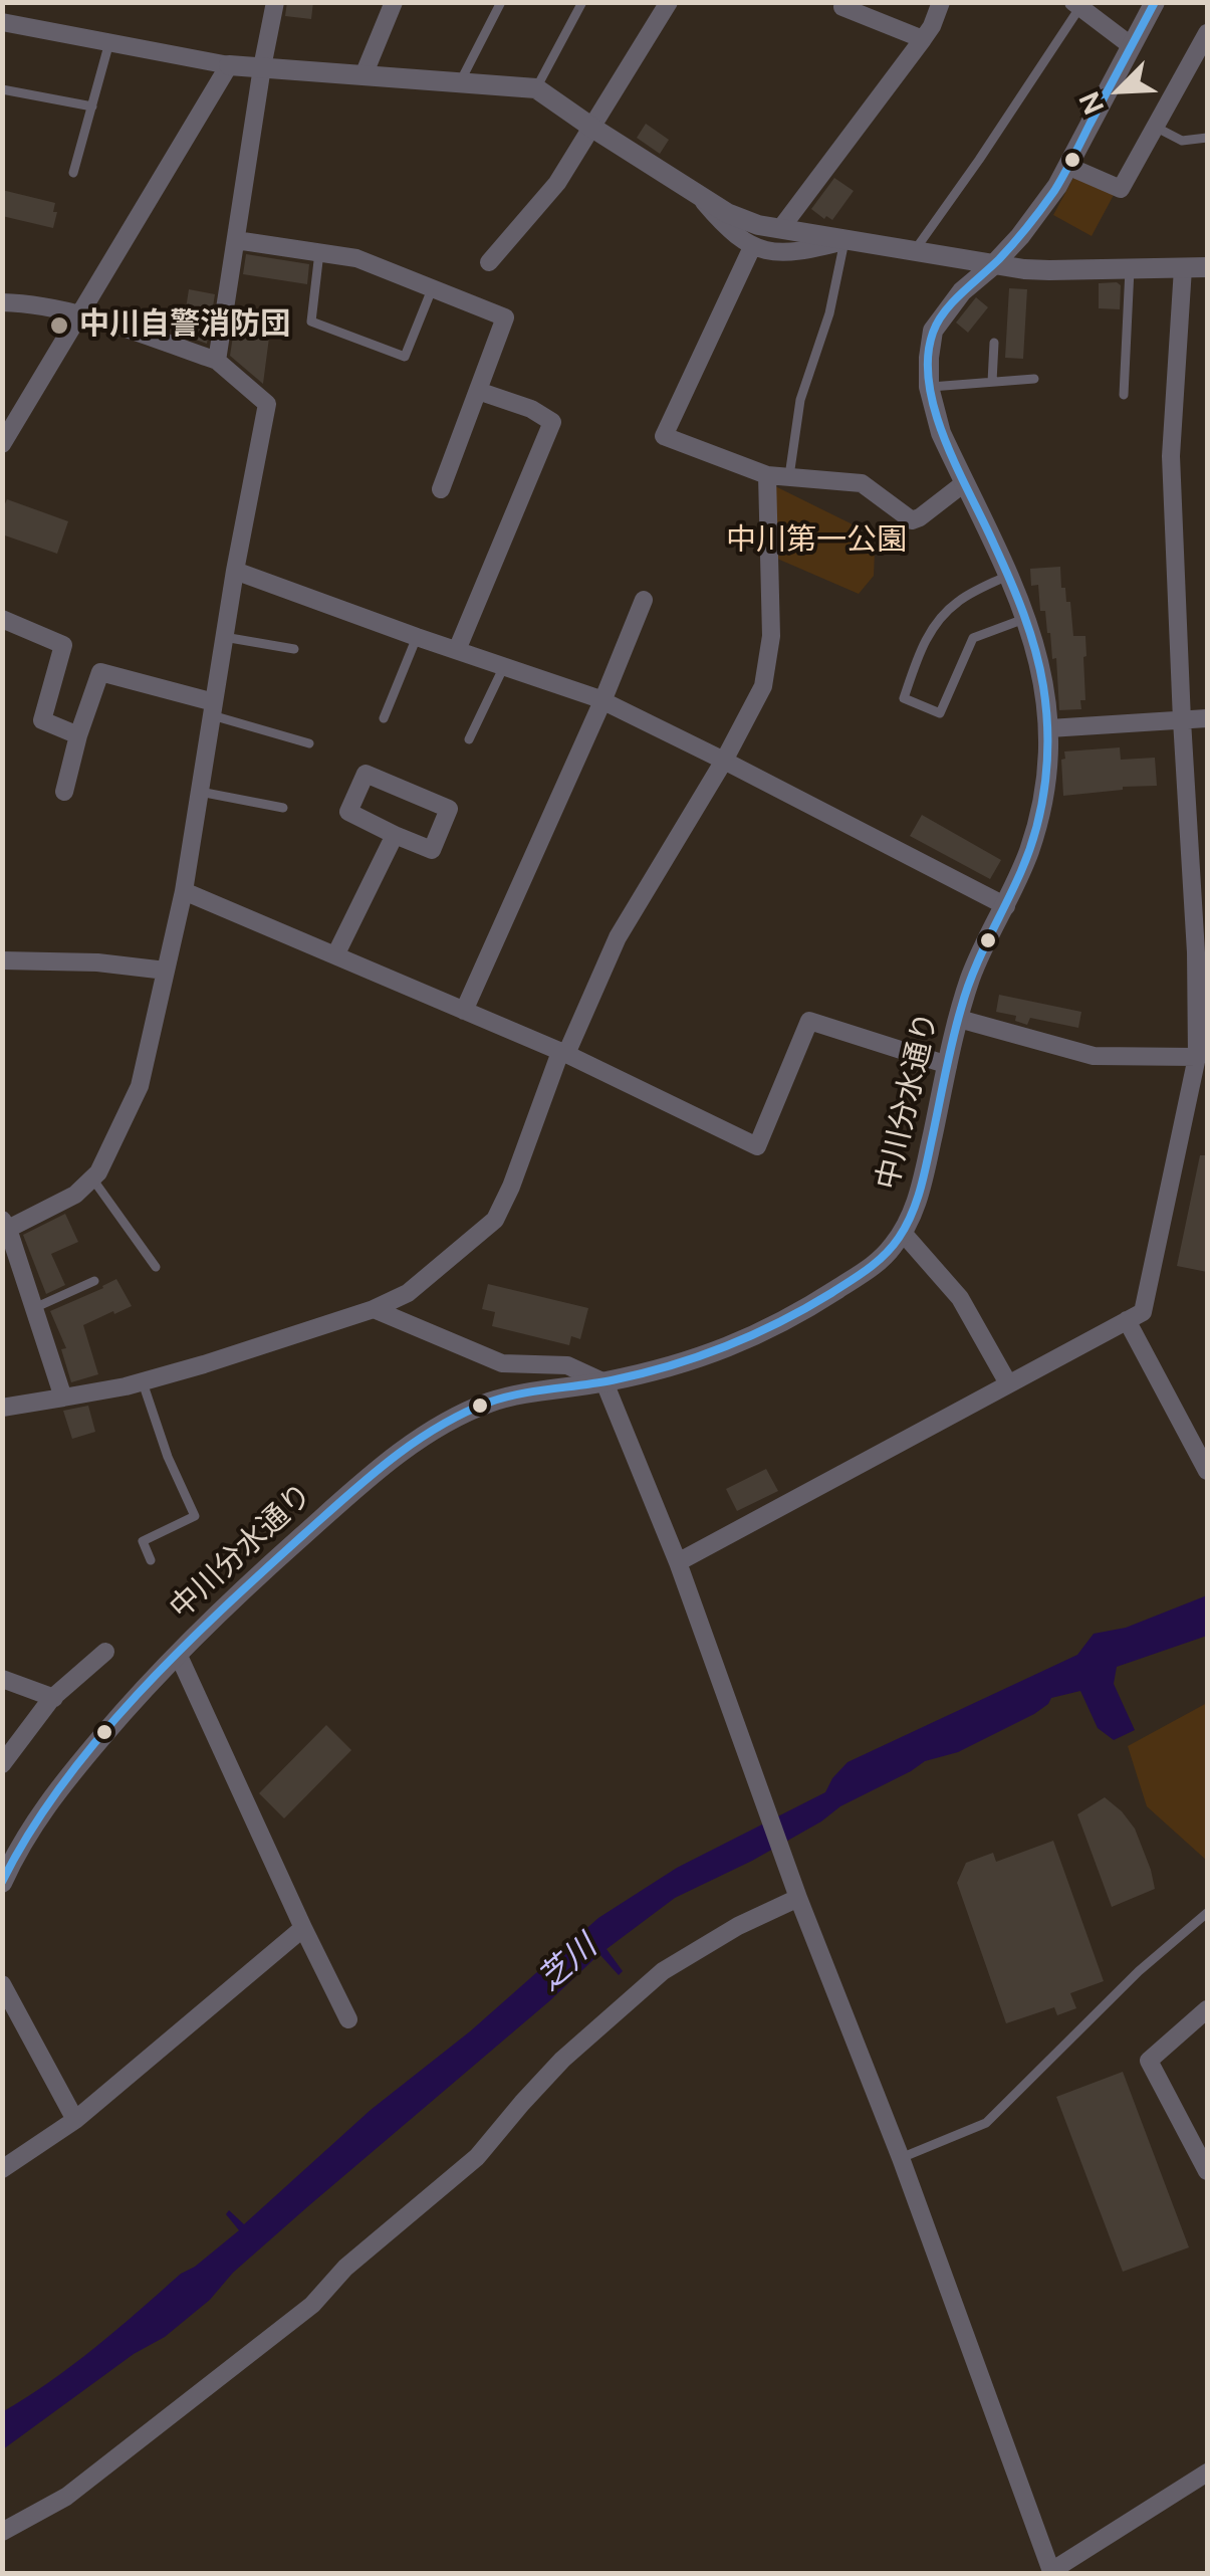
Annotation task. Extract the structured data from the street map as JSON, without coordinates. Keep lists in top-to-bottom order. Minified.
{"streets":{"street":["中川分水通り"]},"water":["芝川"],"parks":["中川第一公園"],"places":["中川自警消防団"],"north":"bottom left"}
